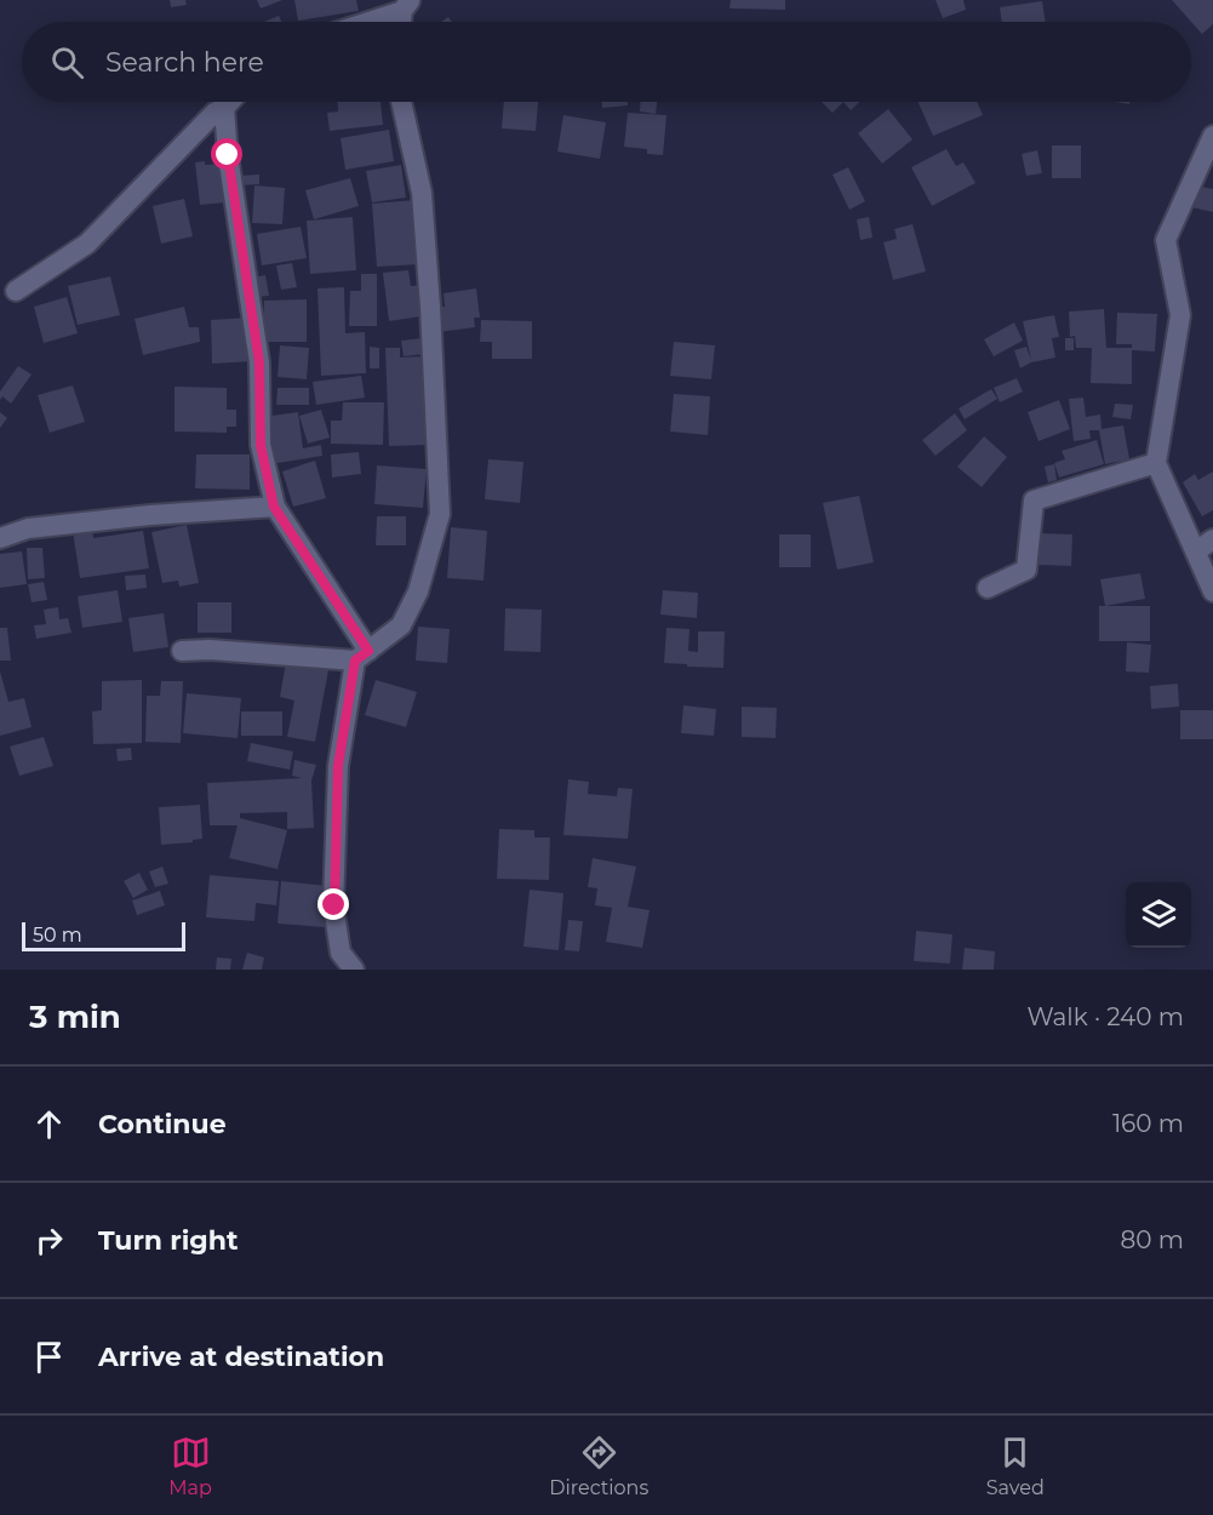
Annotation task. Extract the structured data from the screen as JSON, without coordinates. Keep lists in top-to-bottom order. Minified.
{"scale_bar":"50 m","page":{"search":"Search here","scale":"50 m","heading":["3 min","Walk · 240 m"],"list":[["Continue","160 m"],["Turn right","80 m"],"Arrive at destination"],"nav":["Map","Directions","Saved"]}}
